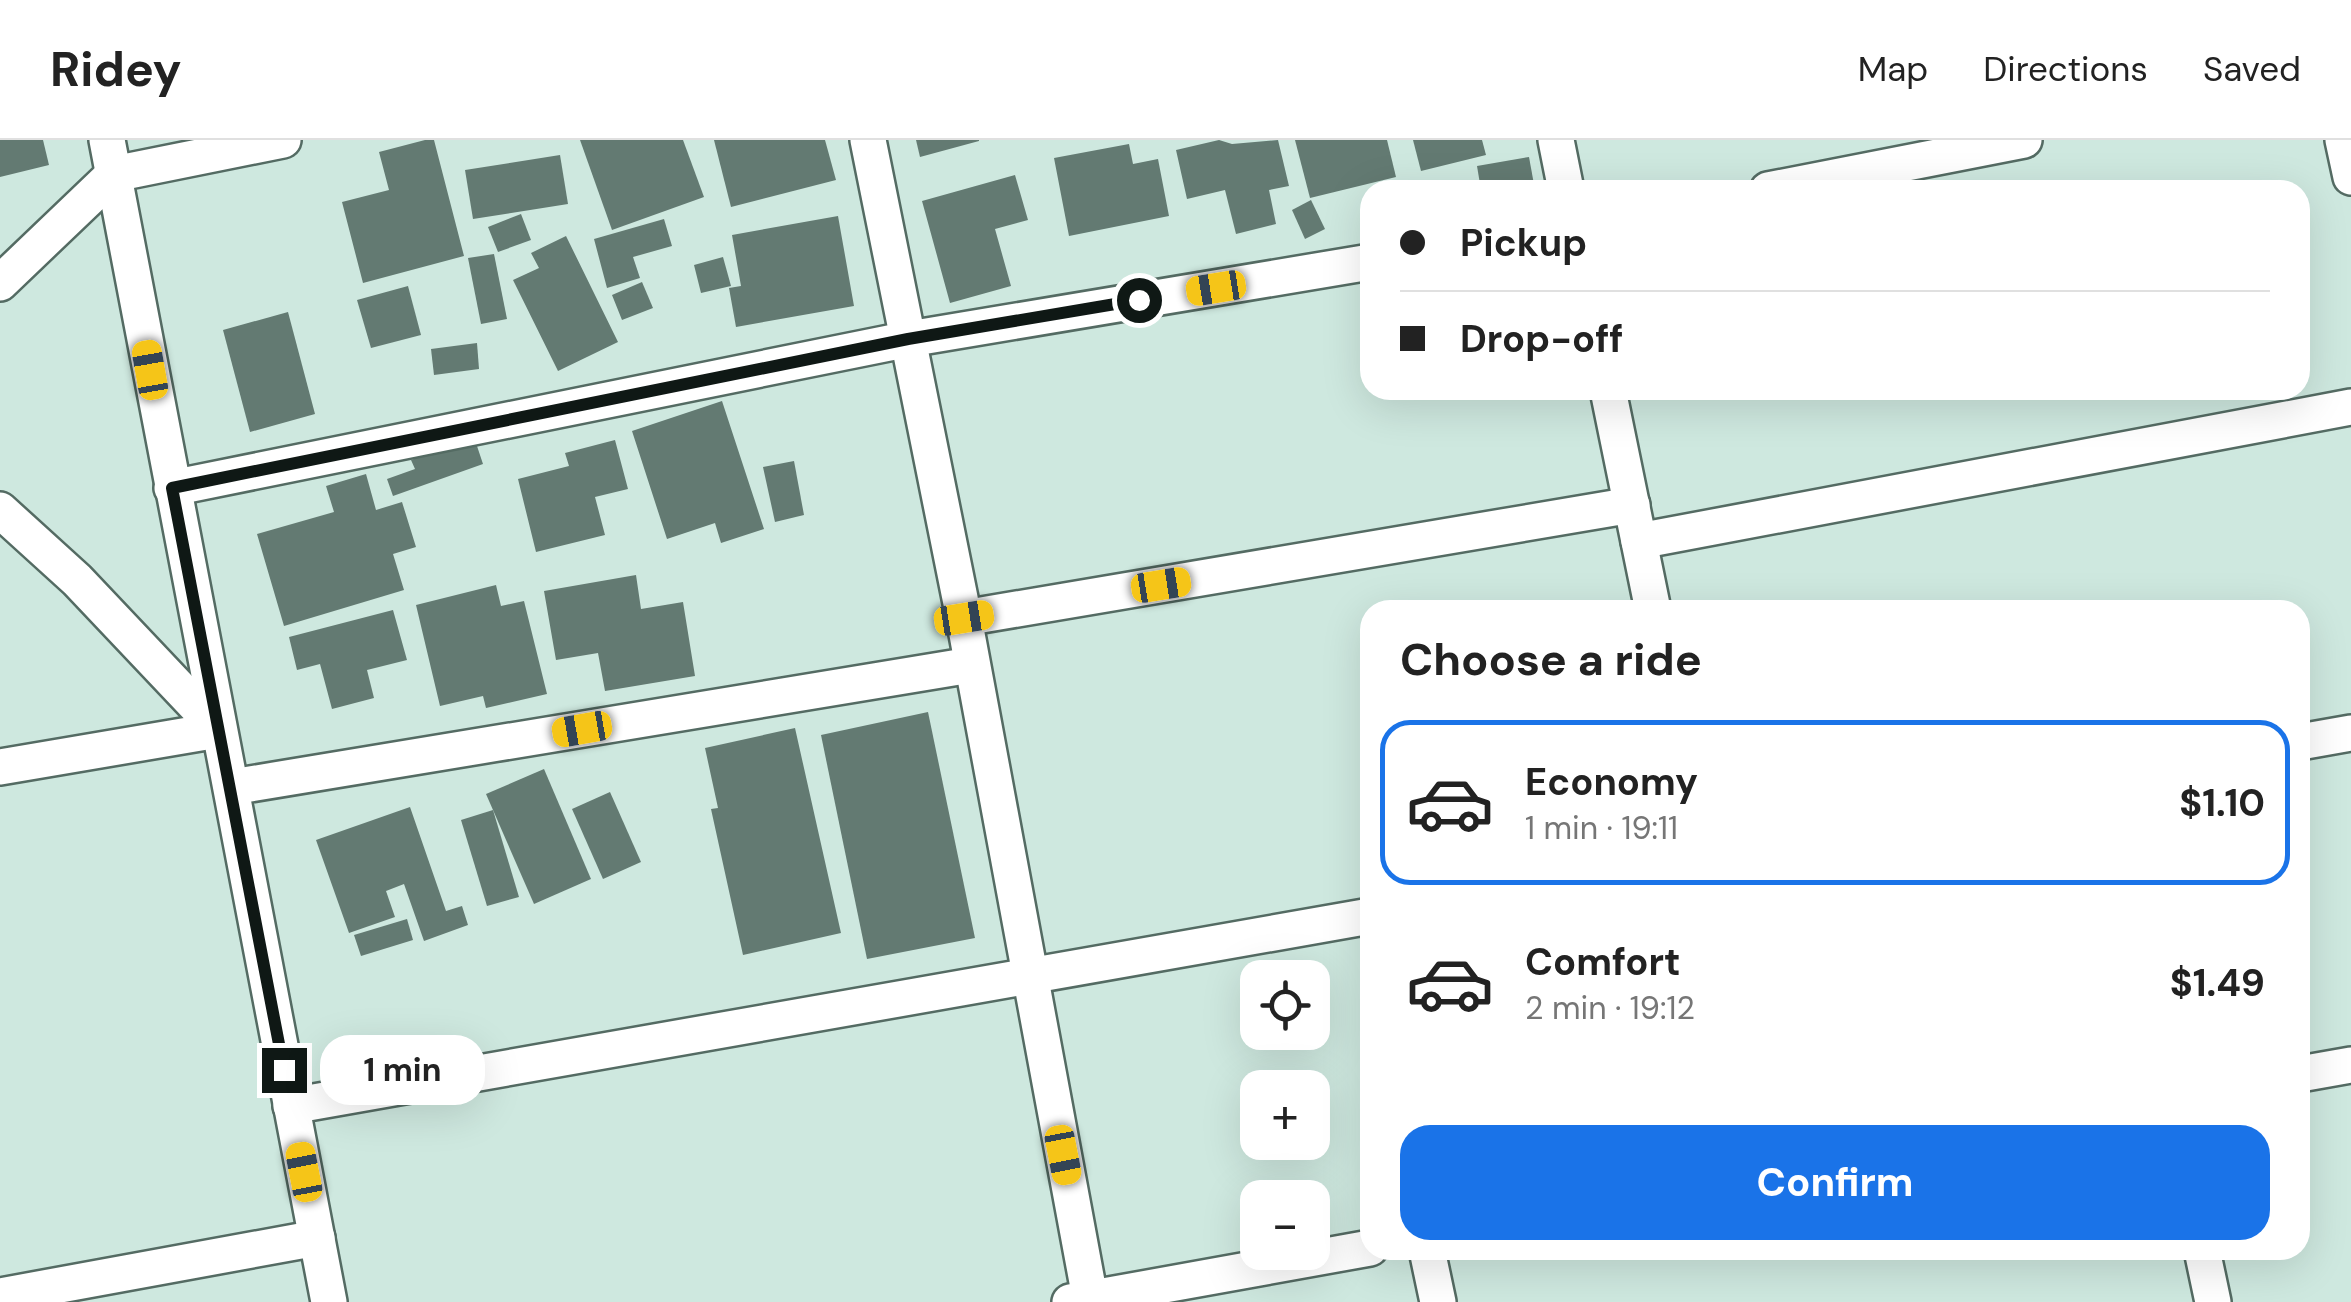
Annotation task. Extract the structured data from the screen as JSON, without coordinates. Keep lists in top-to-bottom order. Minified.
{"page":{"header":"Ridey","nav":["Map","Directions","Saved"],"banner":["Pickup","Drop-off"],"heading":"Choose a ride","list":[{"name":"Economy","note":"1 min · 19:11","value":"$1.10"},{"name":"Comfort","note":"2 min · 19:12","value":"$1.49"}],"map_buttons":["+","−"],"bubble":"1 min","buttons":"Confirm"}}
